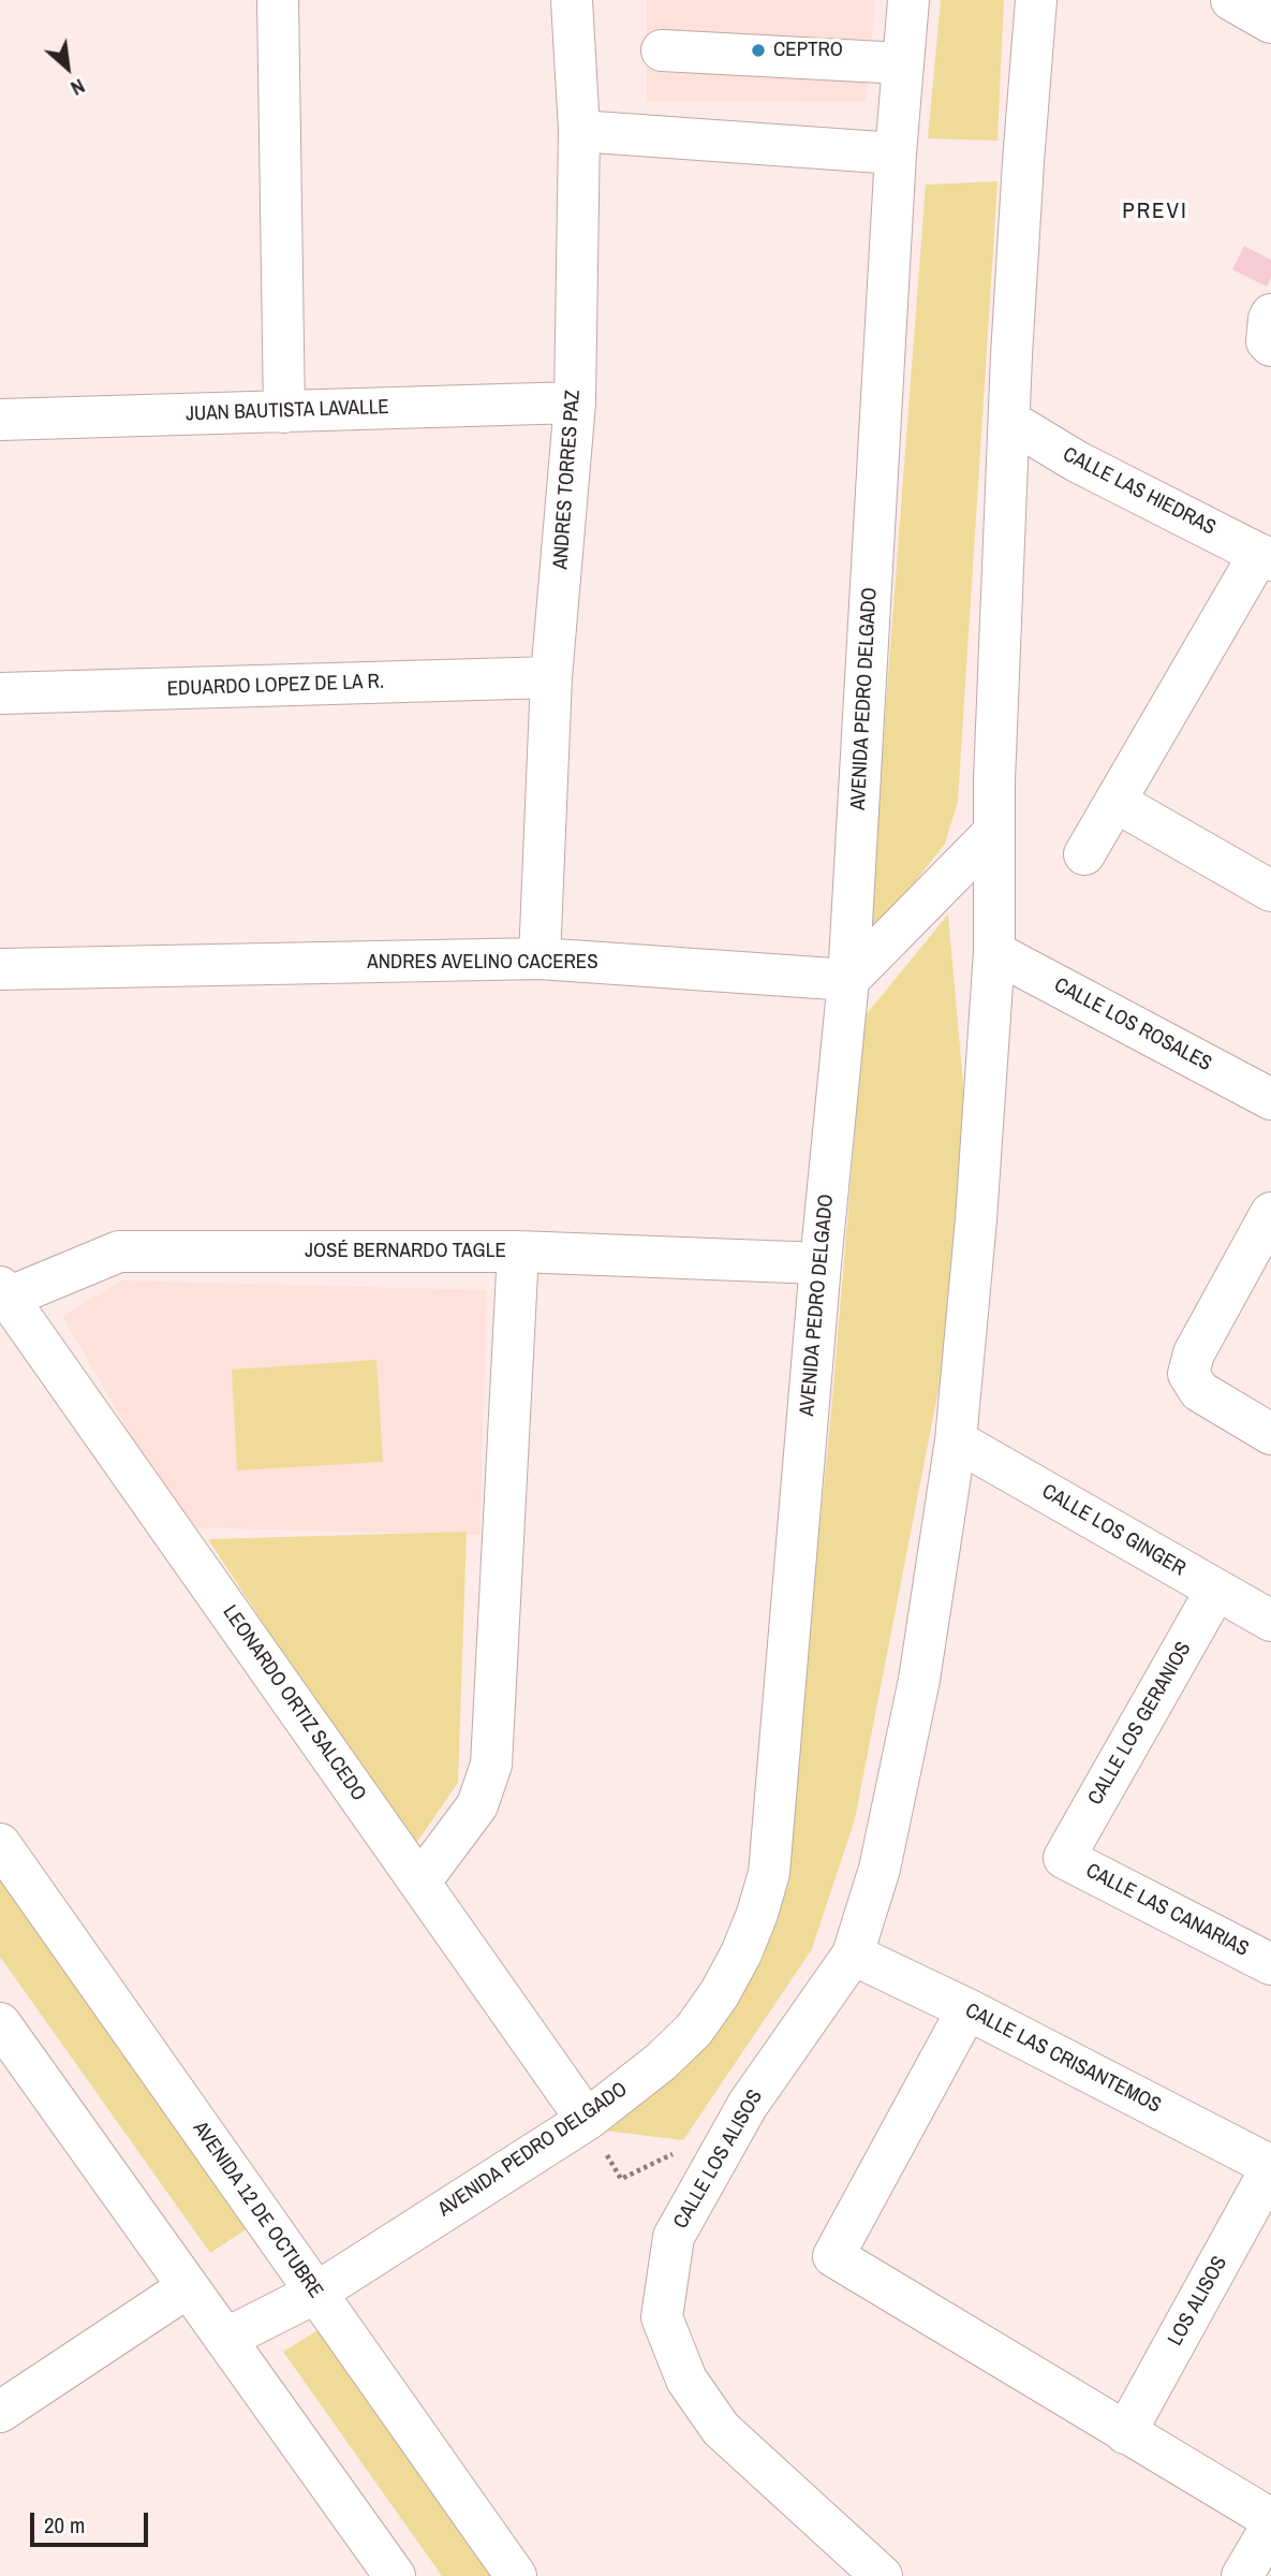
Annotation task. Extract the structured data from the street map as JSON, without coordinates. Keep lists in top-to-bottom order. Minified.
{"streets":{"street":["JUAN BAUTISTA LAVALLE","ANDRES TORRES PAZ","CALLE LAS HIEDRAS","EDUARDO LOPEZ DE LA R.","AVENIDA PEDRO DELGADO","ANDRES AVELINO CACERES","CALLE LOS ROSALES","JOSÉ BERNARDO TAGLE","CALLE LOS GINGER","LEONARDO ORTIZ SALCEDO","CALLE LOS GERANIOS","CALLE LAS CANARIAS","CALLE LAS CRISANTEMOS","CALLE LOS ALISOS","AVENIDA 12 DE OCTUBRE","LOS ALISOS"]},"crossings":[["JUAN BAUTISTA LAVALLE","ANDRES TORRES PAZ"],["ANDRES TORRES PAZ","EDUARDO LOPEZ DE LA R."],["ANDRES TORRES PAZ","ANDRES AVELINO CACERES"],["AVENIDA PEDRO DELGADO","ANDRES AVELINO CACERES"],["AVENIDA PEDRO DELGADO","JOSÉ BERNARDO TAGLE"],["AVENIDA PEDRO DELGADO","LEONARDO ORTIZ SALCEDO"],["AVENIDA PEDRO DELGADO","AVENIDA 12 DE OCTUBRE"],["JOSÉ BERNARDO TAGLE","LEONARDO ORTIZ SALCEDO"],["CALLE LOS GINGER","CALLE LOS GERANIOS"],["CALLE LOS GERANIOS","CALLE LAS CANARIAS"],["CALLE LAS CRISANTEMOS","CALLE LOS ALISOS"],["CALLE LAS CRISANTEMOS","LOS ALISOS"]],"districts":["PREVI"],"places":["CEPTRO"],"scale_bar":"20 m","north":"bottom right"}
